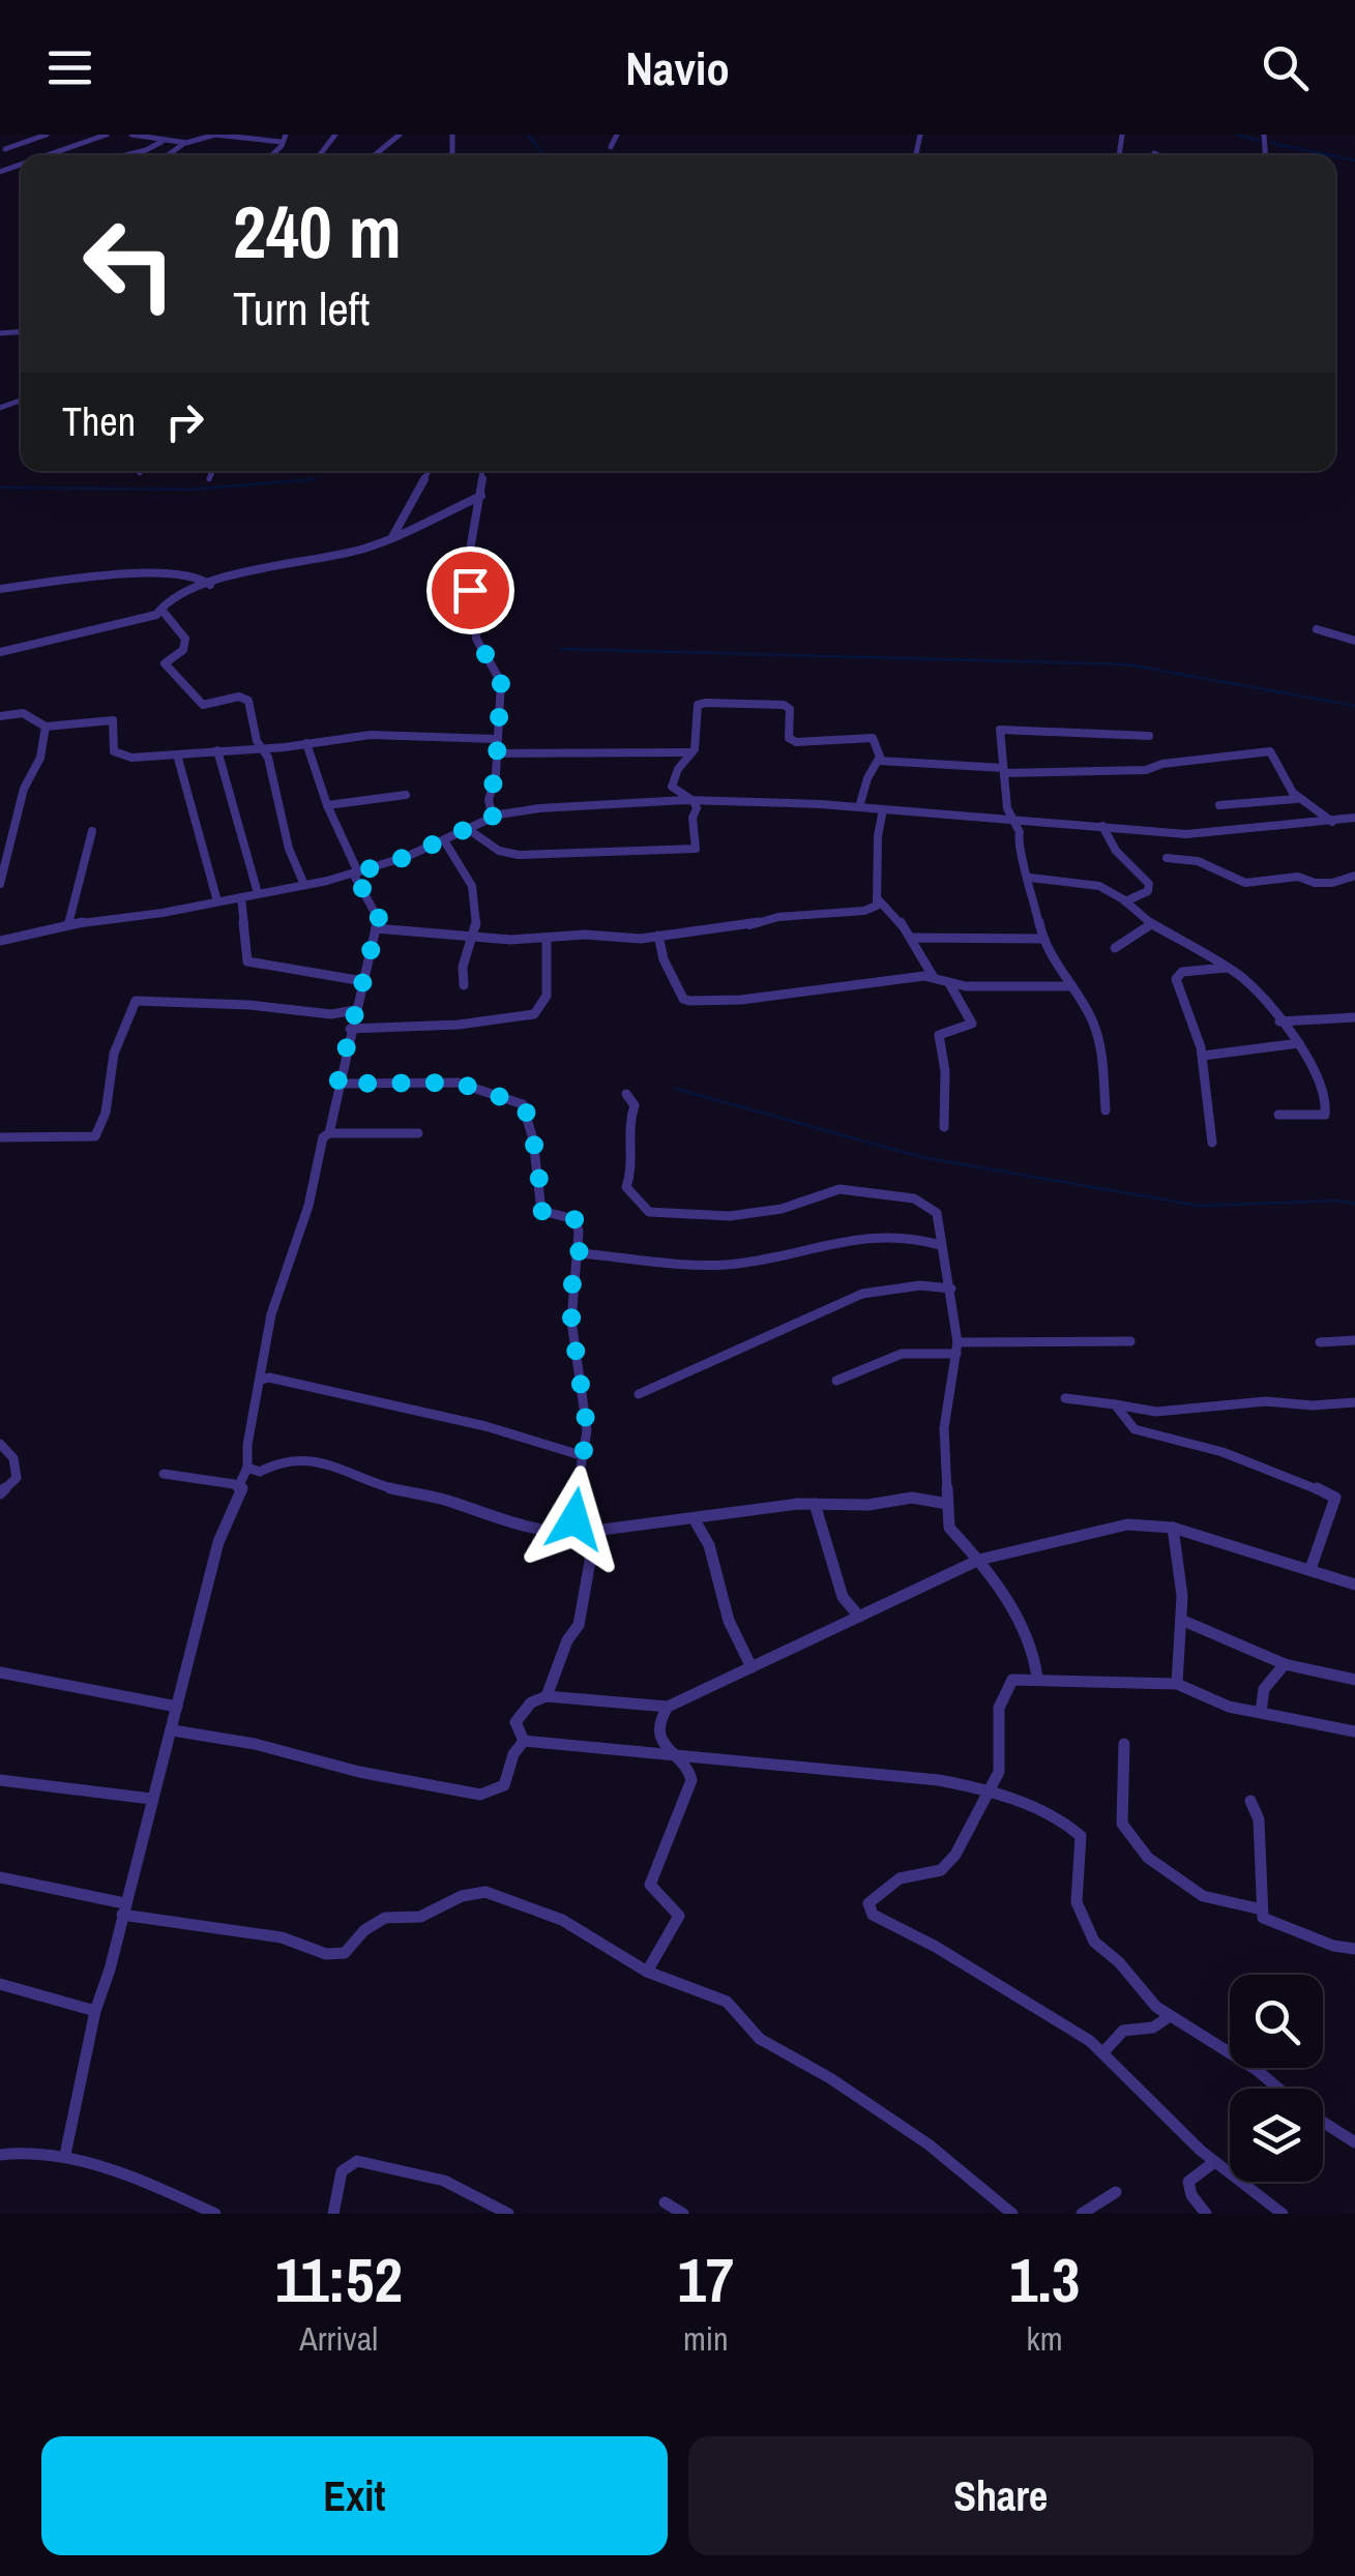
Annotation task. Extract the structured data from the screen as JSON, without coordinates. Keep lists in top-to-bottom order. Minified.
{"page":{"header":"Navio","turn":["240 m","Turn left"],"then":"Then","eta":["11:52","Arrival","17","min","1.3","km"],"buttons":["Exit","Share"]}}
